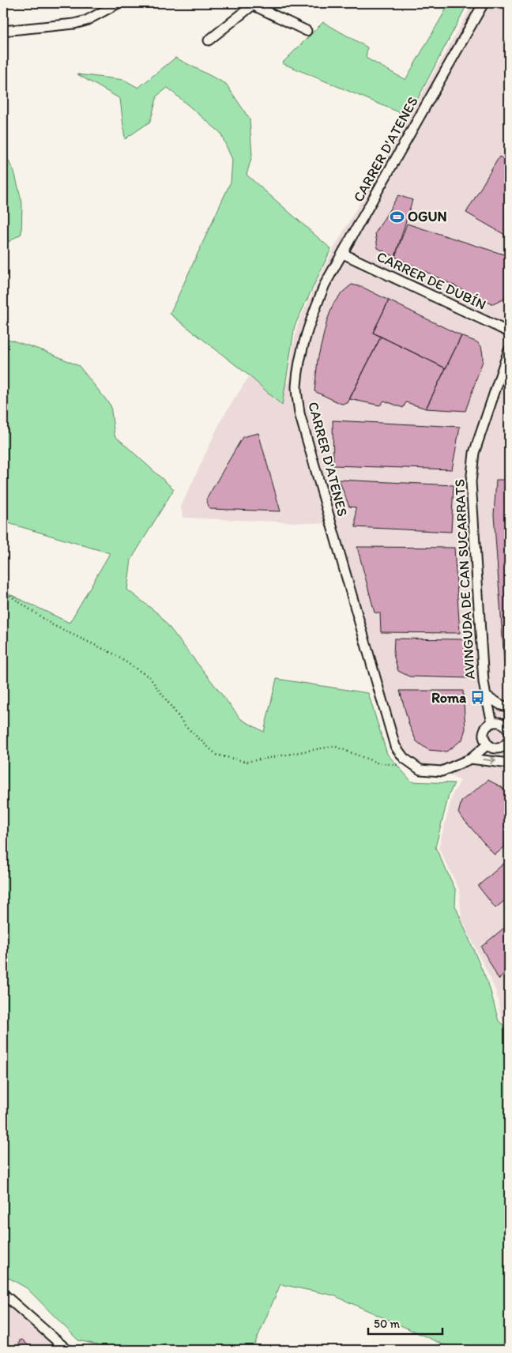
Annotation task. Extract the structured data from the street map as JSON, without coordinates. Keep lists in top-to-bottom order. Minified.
{"streets":{"street":["CARRER D'ATENES","CARRER DE DUBÍN","AVINGUDA DE CAN SUCARRATS"]},"crossings":[["CARRER D'ATENES","CARRER DE DUBÍN"]],"places":{"sports":["OGUN"],"bus stop":["Roma"]},"scale_bar":"50 m"}
